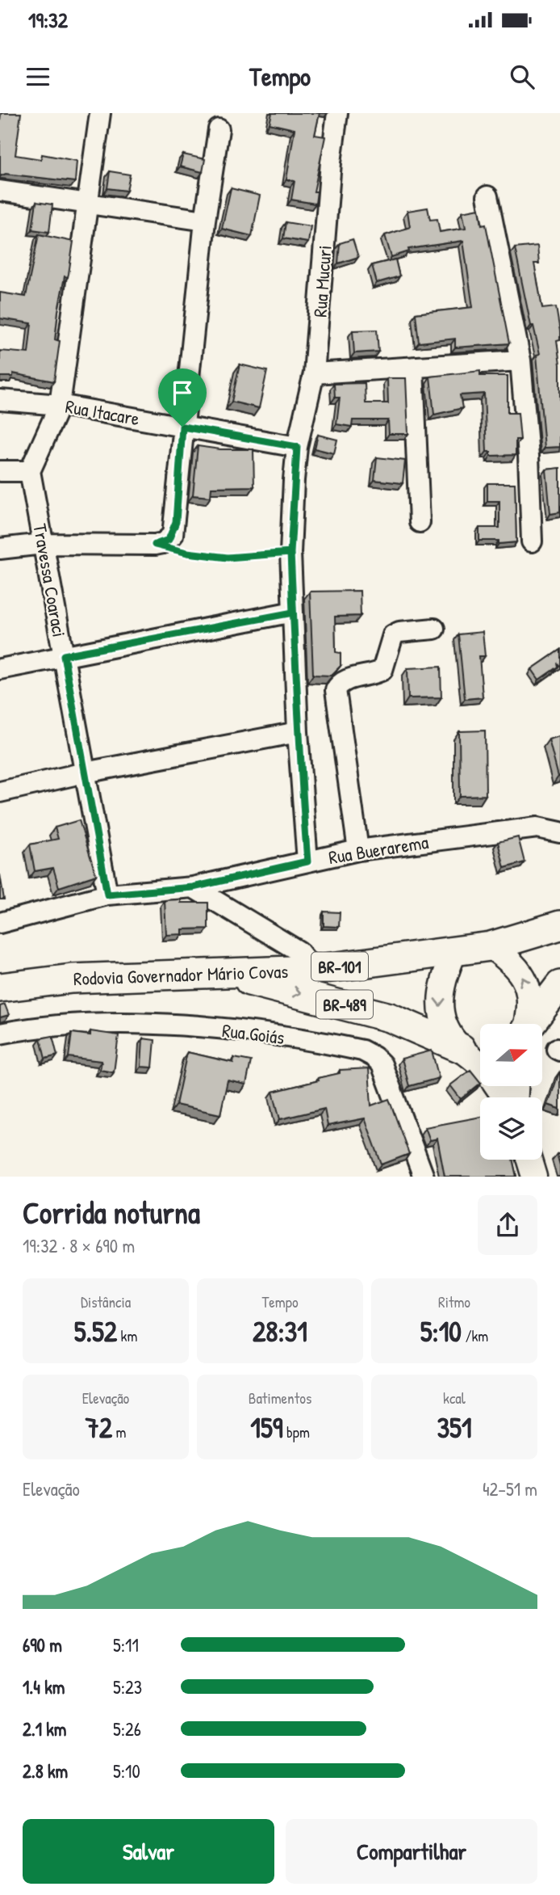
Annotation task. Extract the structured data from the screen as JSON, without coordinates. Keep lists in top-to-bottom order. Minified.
{"streets":{"highway":["BR-101","Rodovia Governador Mário Covas","BR-489"],"street":["Rua Mucuri","Rua Itacare","Travessa Coaraci","Rua Buerarema","Rua Goiás"]},"crossings":[["Rua Mucuri","Rua Itacare"],["Travessa Coaraci","Rua Buerarema"],["Rodovia Governador Mário Covas","BR-489"]],"north":"right","page":{"status":"19:32","header":"Tempo","heading":["Corrida noturna","19:32 · 8 × 690 m"],"stats":[["Distância","5.52 km"],["Tempo","28:31"],["Ritmo","5:10 /km"],["Elevação","72 m"],["Batimentos","159 bpm"],["kcal","351"]],"chart":["Elevação","42–51 m"],"list":[{"name":"690 m","note":"5:11"},{"name":"1.4 km","note":"5:23"},{"name":"2.1 km","note":"5:26"},{"name":"2.8 km","note":"5:10"}],"buttons":["Salvar","Compartilhar"]}}
